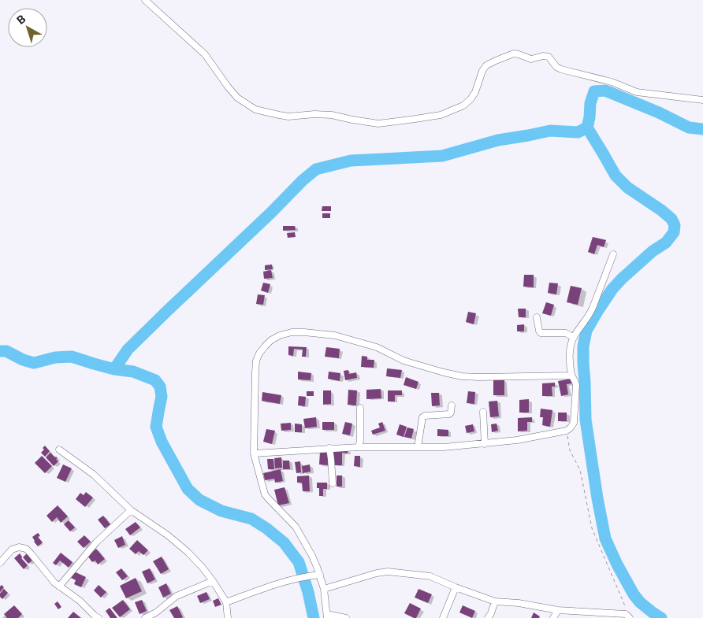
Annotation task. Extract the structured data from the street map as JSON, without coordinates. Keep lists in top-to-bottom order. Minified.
{"north":"top left"}
